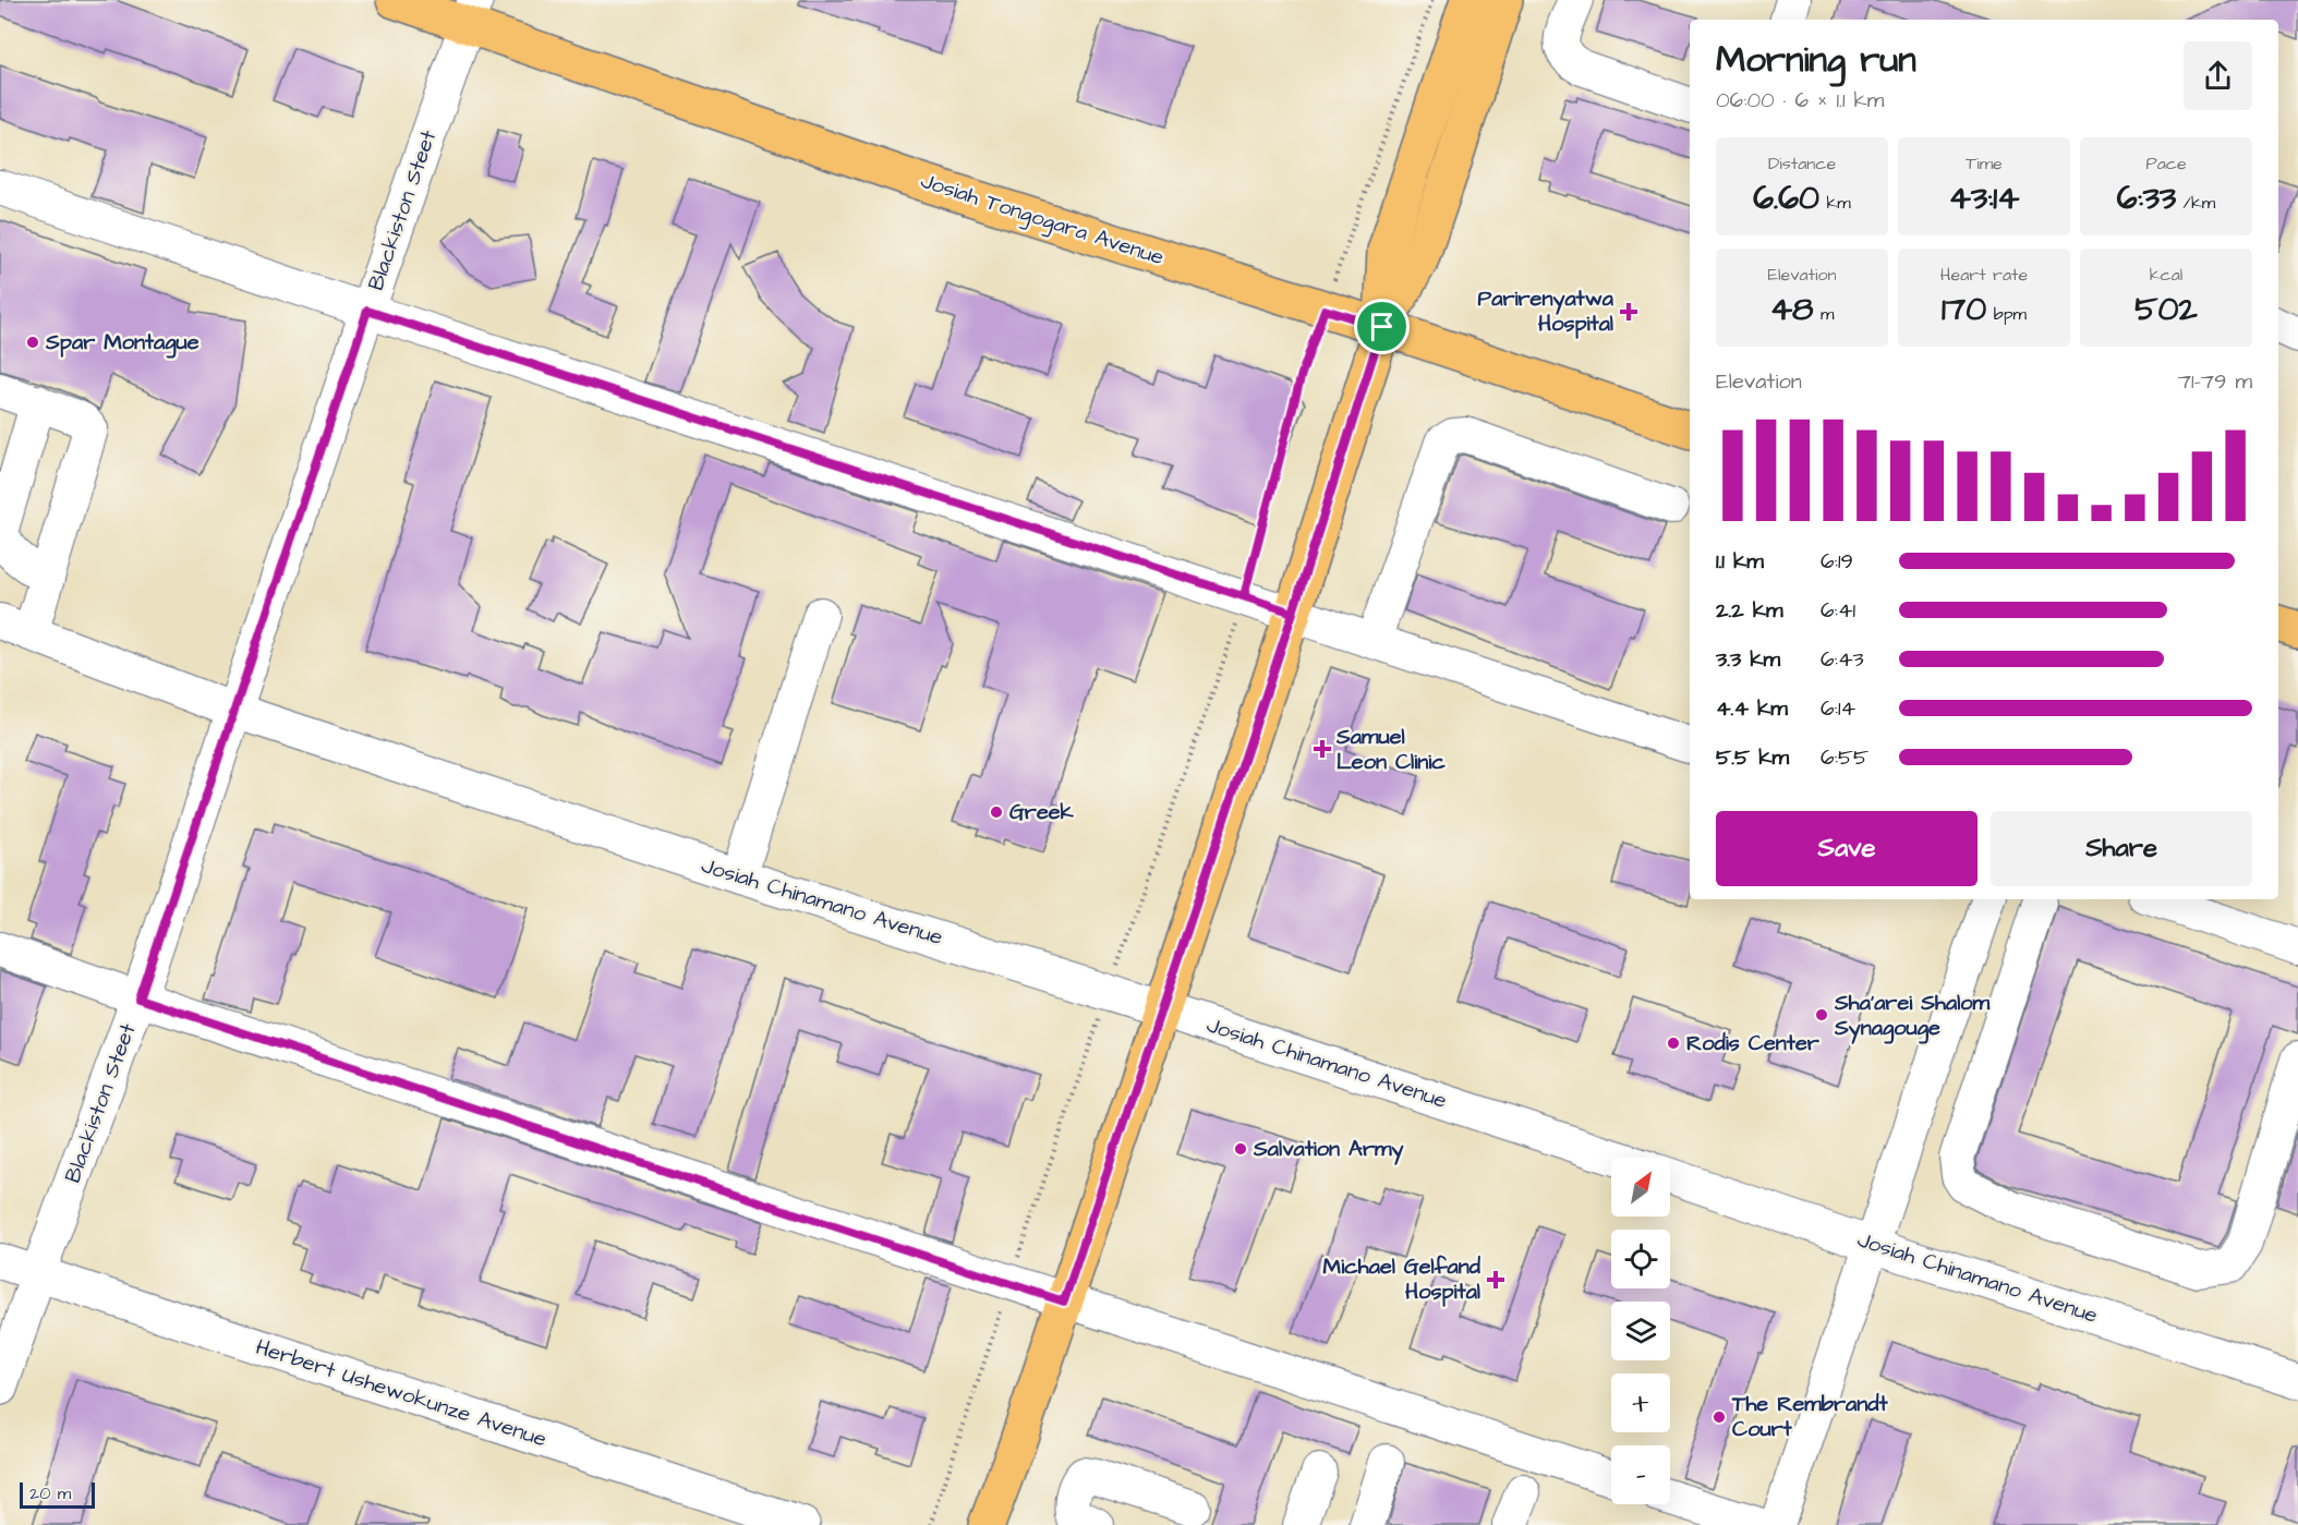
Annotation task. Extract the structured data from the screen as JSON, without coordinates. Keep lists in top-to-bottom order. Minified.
{"streets":{"main road":["Josiah Tongogara Avenue"],"street":["Blackiston Steet","Josiah Chinamano Avenue","Herbert Ushewokunze Avenue"]},"crossings":[["Blackiston Steet","Josiah Tongogara Avenue"],["Blackiston Steet","Josiah Chinamano Avenue"],["Blackiston Steet","Herbert Ushewokunze Avenue"]],"places":{"health":["Parirenyatwa Hospital","Samuel Leon Clinic","Michael Gelfand Hospital"],"other":["Spar Montague","Greek","Sha'arei Shalom Synagouge","Rodis Center","Salvation Army","The Rembrandt Court"]},"scale_bar":"20 m","north":"top right","page":{"heading":["Morning run","06:00 · 6 × 1.1 km"],"stats":[["Distance","6.60 km"],["Time","43:14"],["Pace","6:33 /km"],["Elevation","48 m"],["Heart rate","170 bpm"],["kcal","502"]],"chart":["Elevation","71–79 m"],"list":[{"name":"1.1 km","note":"6:19"},{"name":"2.2 km","note":"6:41"},{"name":"3.3 km","note":"6:43"},{"name":"4.4 km","note":"6:14"},{"name":"5.5 km","note":"6:55"}],"buttons":["Save","Share"],"map_buttons":["+","−"],"scale":"20 m"}}
